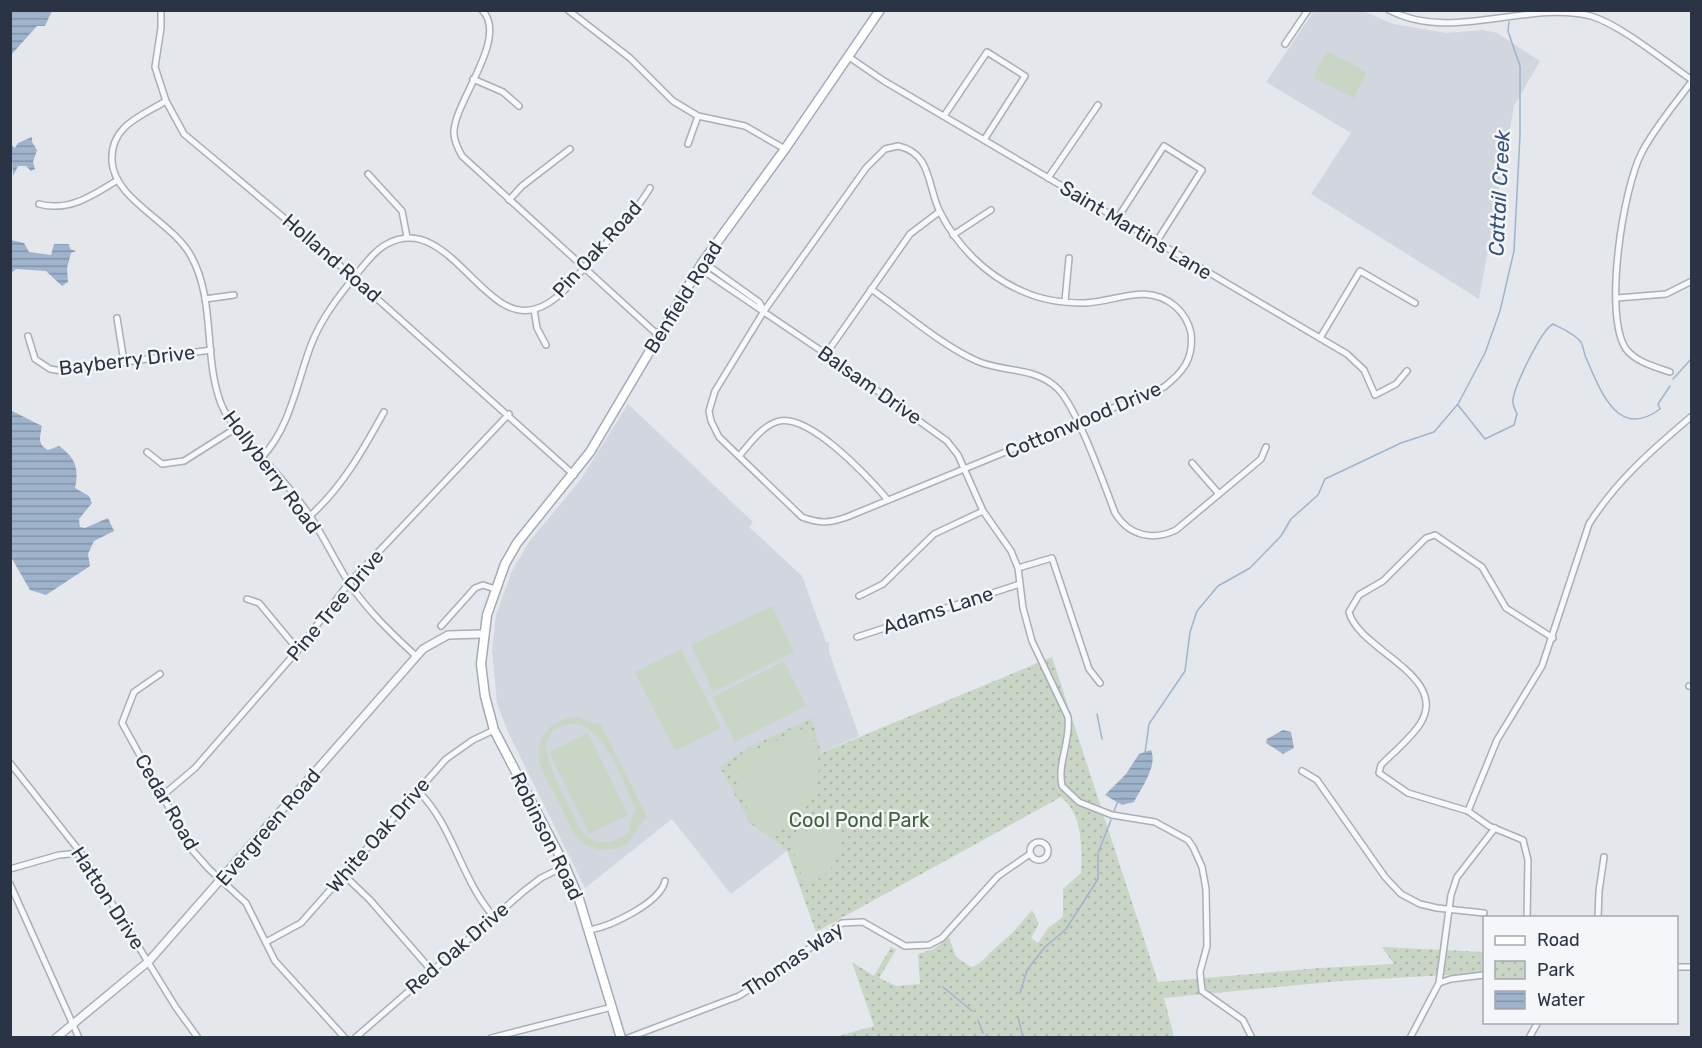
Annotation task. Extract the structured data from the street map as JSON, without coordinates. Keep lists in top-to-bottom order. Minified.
{"streets":{"main road":["Benfield Road","Robinson Road"],"street":["Saint Martins Lane","Pin Oak Road","Holland Road","Bayberry Drive","Balsam Drive","Cottonwood Drive","Hollyberry Road","Pine Tree Drive","Adams Lane","Cedar Road","Evergreen Road","White Oak Drive","Hatton Drive","Red Oak Drive","Thomas Way"]},"crossings":[["Saint Martins Lane","Benfield Road"],["Holland Road","Benfield Road"],["Holland Road","Pine Tree Drive"],["Benfield Road","Balsam Drive"],["Benfield Road","Evergreen Road"],["Benfield Road","Robinson Road"],["Bayberry Drive","Hollyberry Road"],["Balsam Drive","Cottonwood Drive"],["Balsam Drive","Adams Lane"],["Hollyberry Road","Pine Tree Drive"],["Hollyberry Road","Evergreen Road"],["Pine Tree Drive","Cedar Road"],["Cedar Road","Evergreen Road"],["Cedar Road","White Oak Drive"],["Evergreen Road","Robinson Road"],["Evergreen Road","Hatton Drive"],["White Oak Drive","Robinson Road"],["Robinson Road","Red Oak Drive"]],"water":["Cattail Creek"],"parks":["Cool Pond Park"],"legend":["Road","Park","Water"]}
